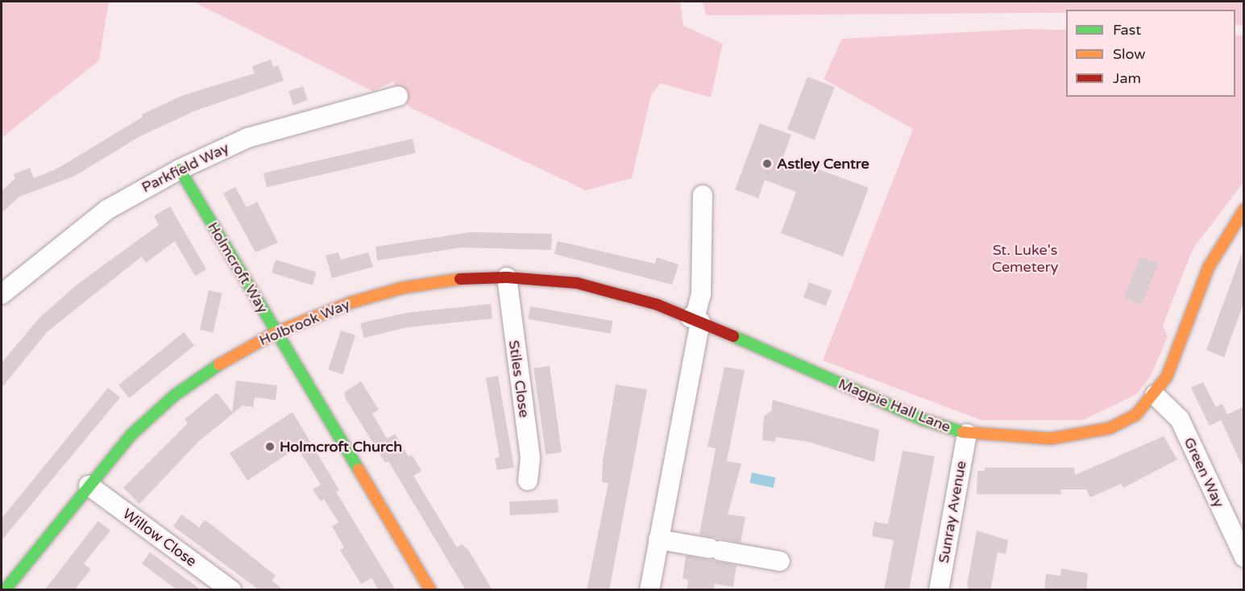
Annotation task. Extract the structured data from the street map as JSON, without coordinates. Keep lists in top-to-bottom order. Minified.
{"streets":{"street":["Parkfield Way","Holmcroft Way","Holbrook Way","Stiles Close","Magpie Hall Lane","Green Way","Sunray Avenue","Willow Close"]},"crossings":[["Parkfield Way","Holmcroft Way"],["Holmcroft Way","Holbrook Way"],["Holbrook Way","Stiles Close"],["Holbrook Way","Magpie Hall Lane"],["Holbrook Way","Willow Close"],["Magpie Hall Lane","Green Way"],["Magpie Hall Lane","Sunray Avenue"]],"parks":["St. Luke's Cemetery"],"places":["Astley Centre","Holmcroft Church"],"legend":["Fast","Slow","Jam"]}
